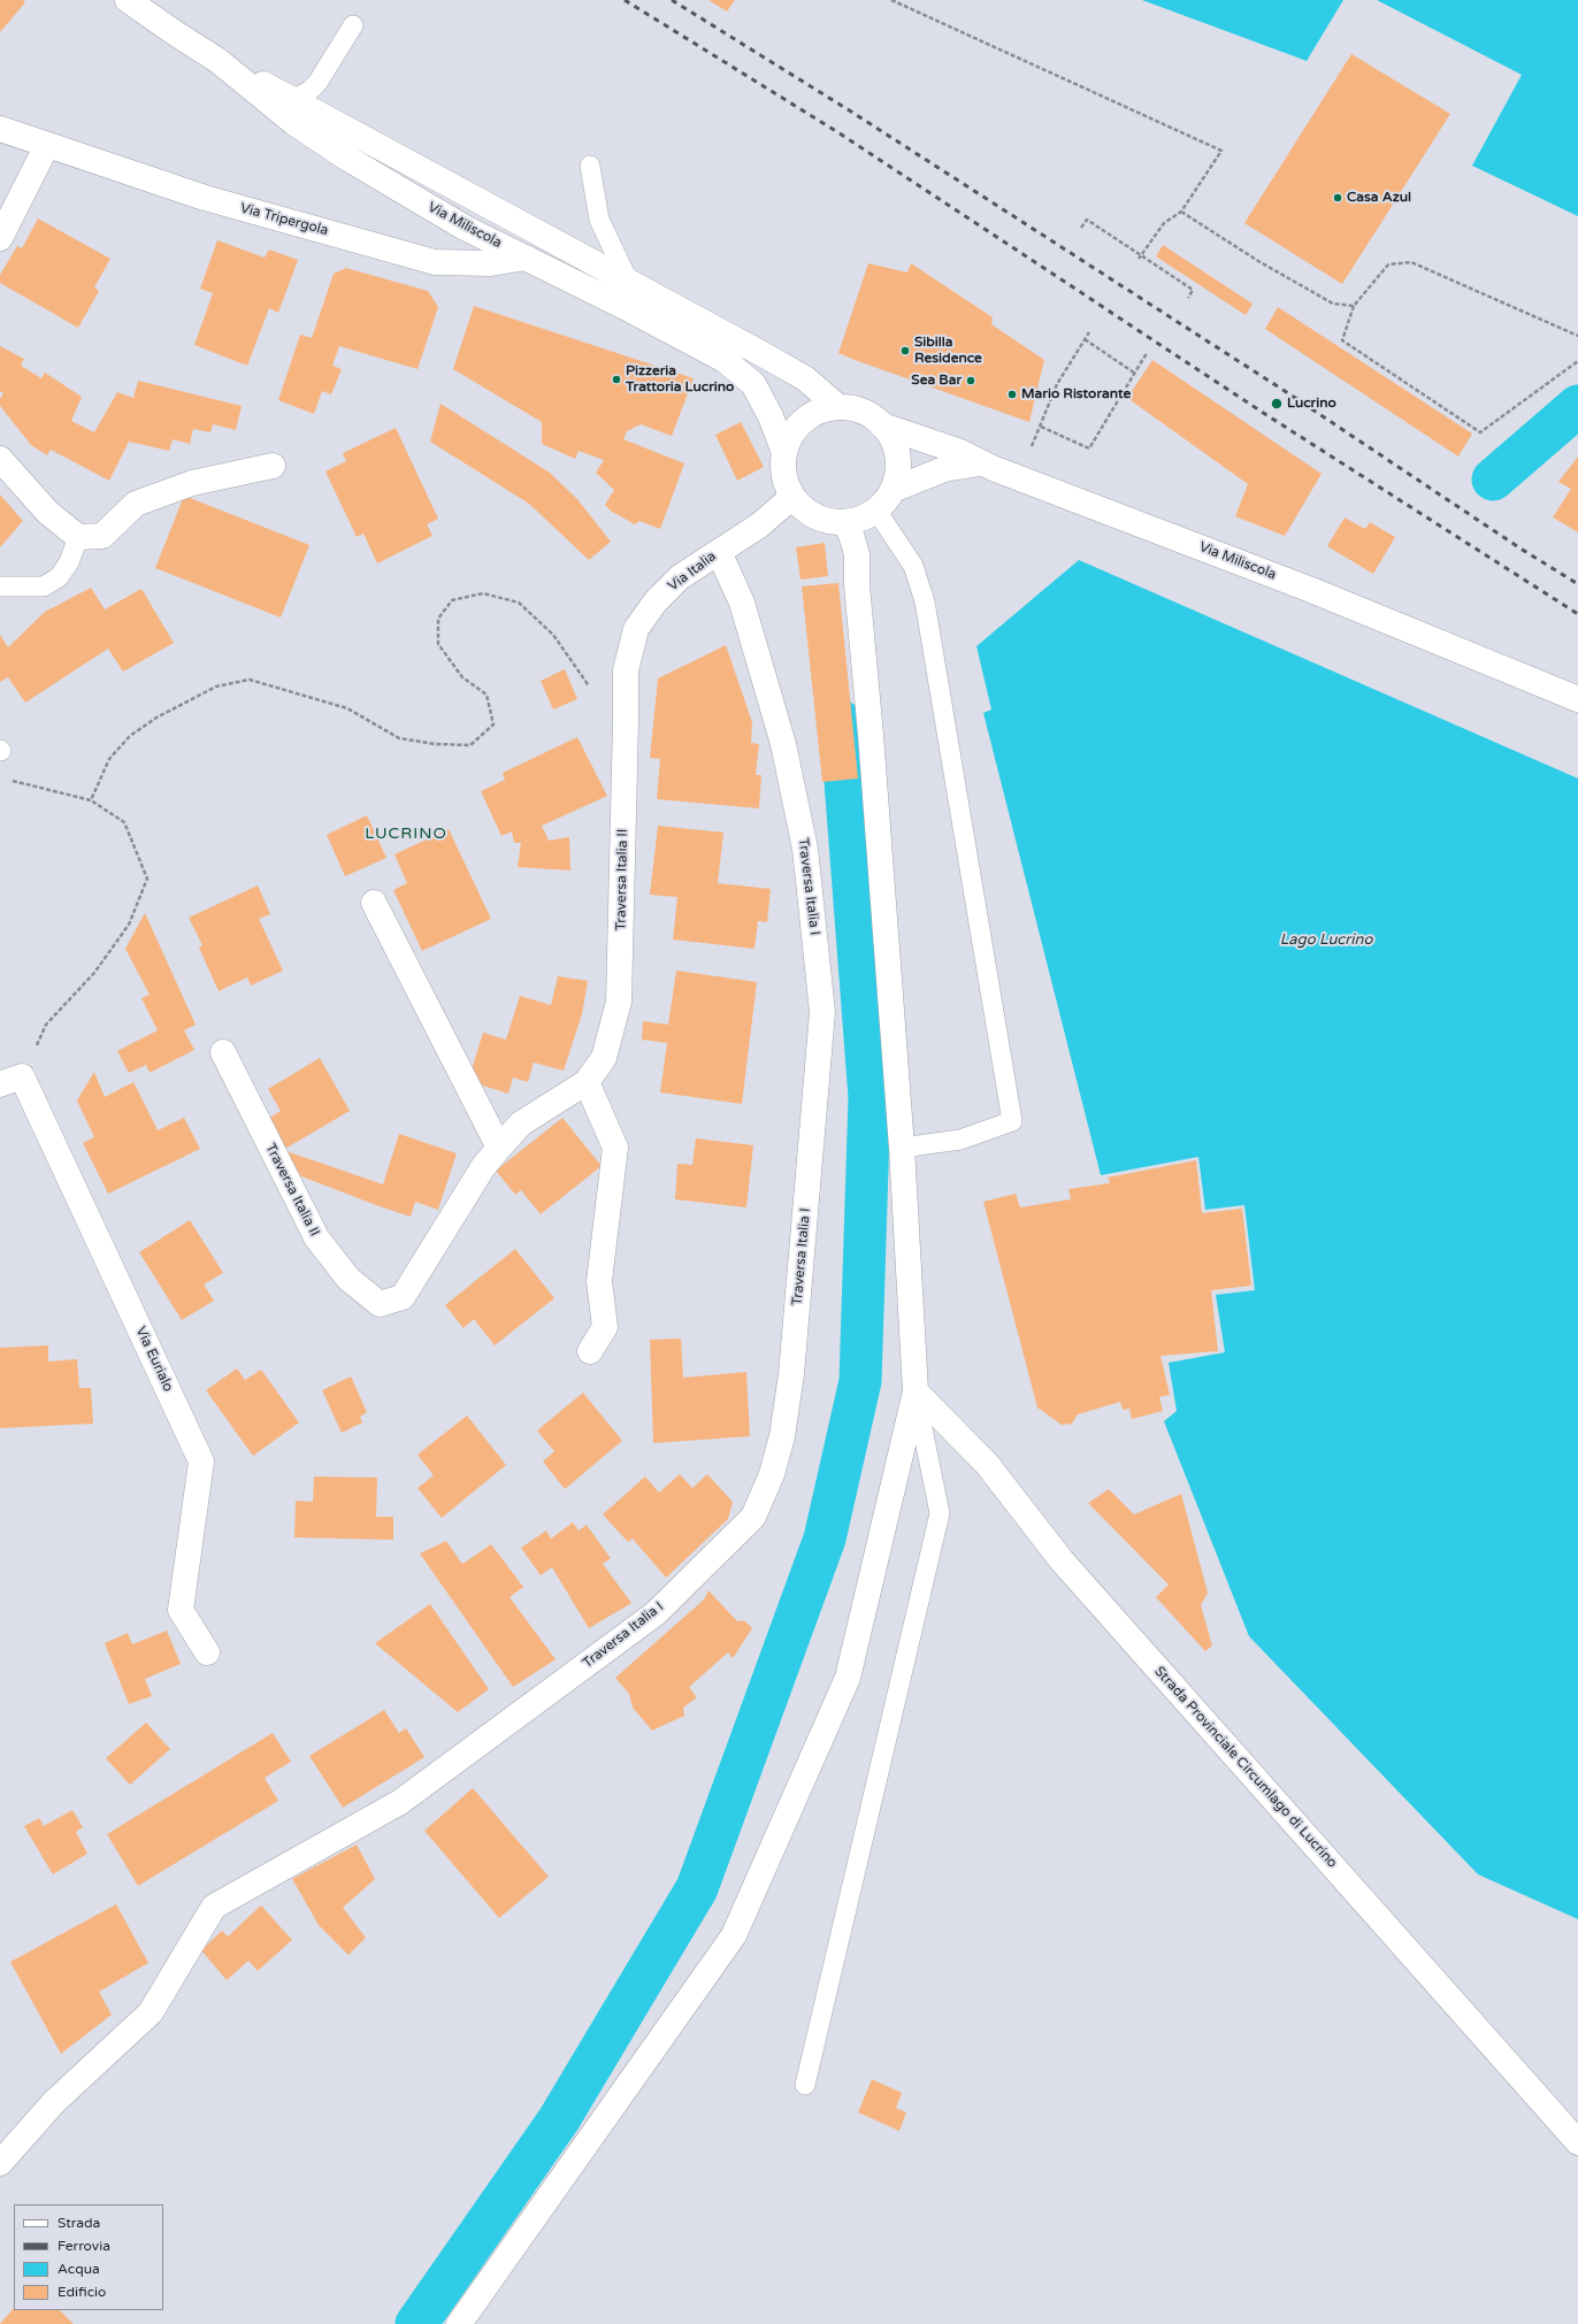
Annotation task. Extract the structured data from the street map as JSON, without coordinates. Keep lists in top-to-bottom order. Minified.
{"streets":{"street":["Via Tripergola","Via Miliscola","Via Italia","Traversa Italia II","Traversa Italia I","Via Eurialo","Strada Provinciale Circumlago di Lucrino"]},"crossings":[["Via Tripergola","Via Miliscola"],["Via Miliscola","Via Italia"],["Via Italia","Traversa Italia II"],["Via Italia","Traversa Italia I"]],"districts":["LUCRINO"],"water":["Lago Lucrino"],"places":["Casa Azul","Sibilla Residence","Pizzeria Trattoria Lucrino","Sea Bar","Mario Ristorante","Lucrino"],"legend":["Strada","Ferrovia","Acqua","Edificio"]}
